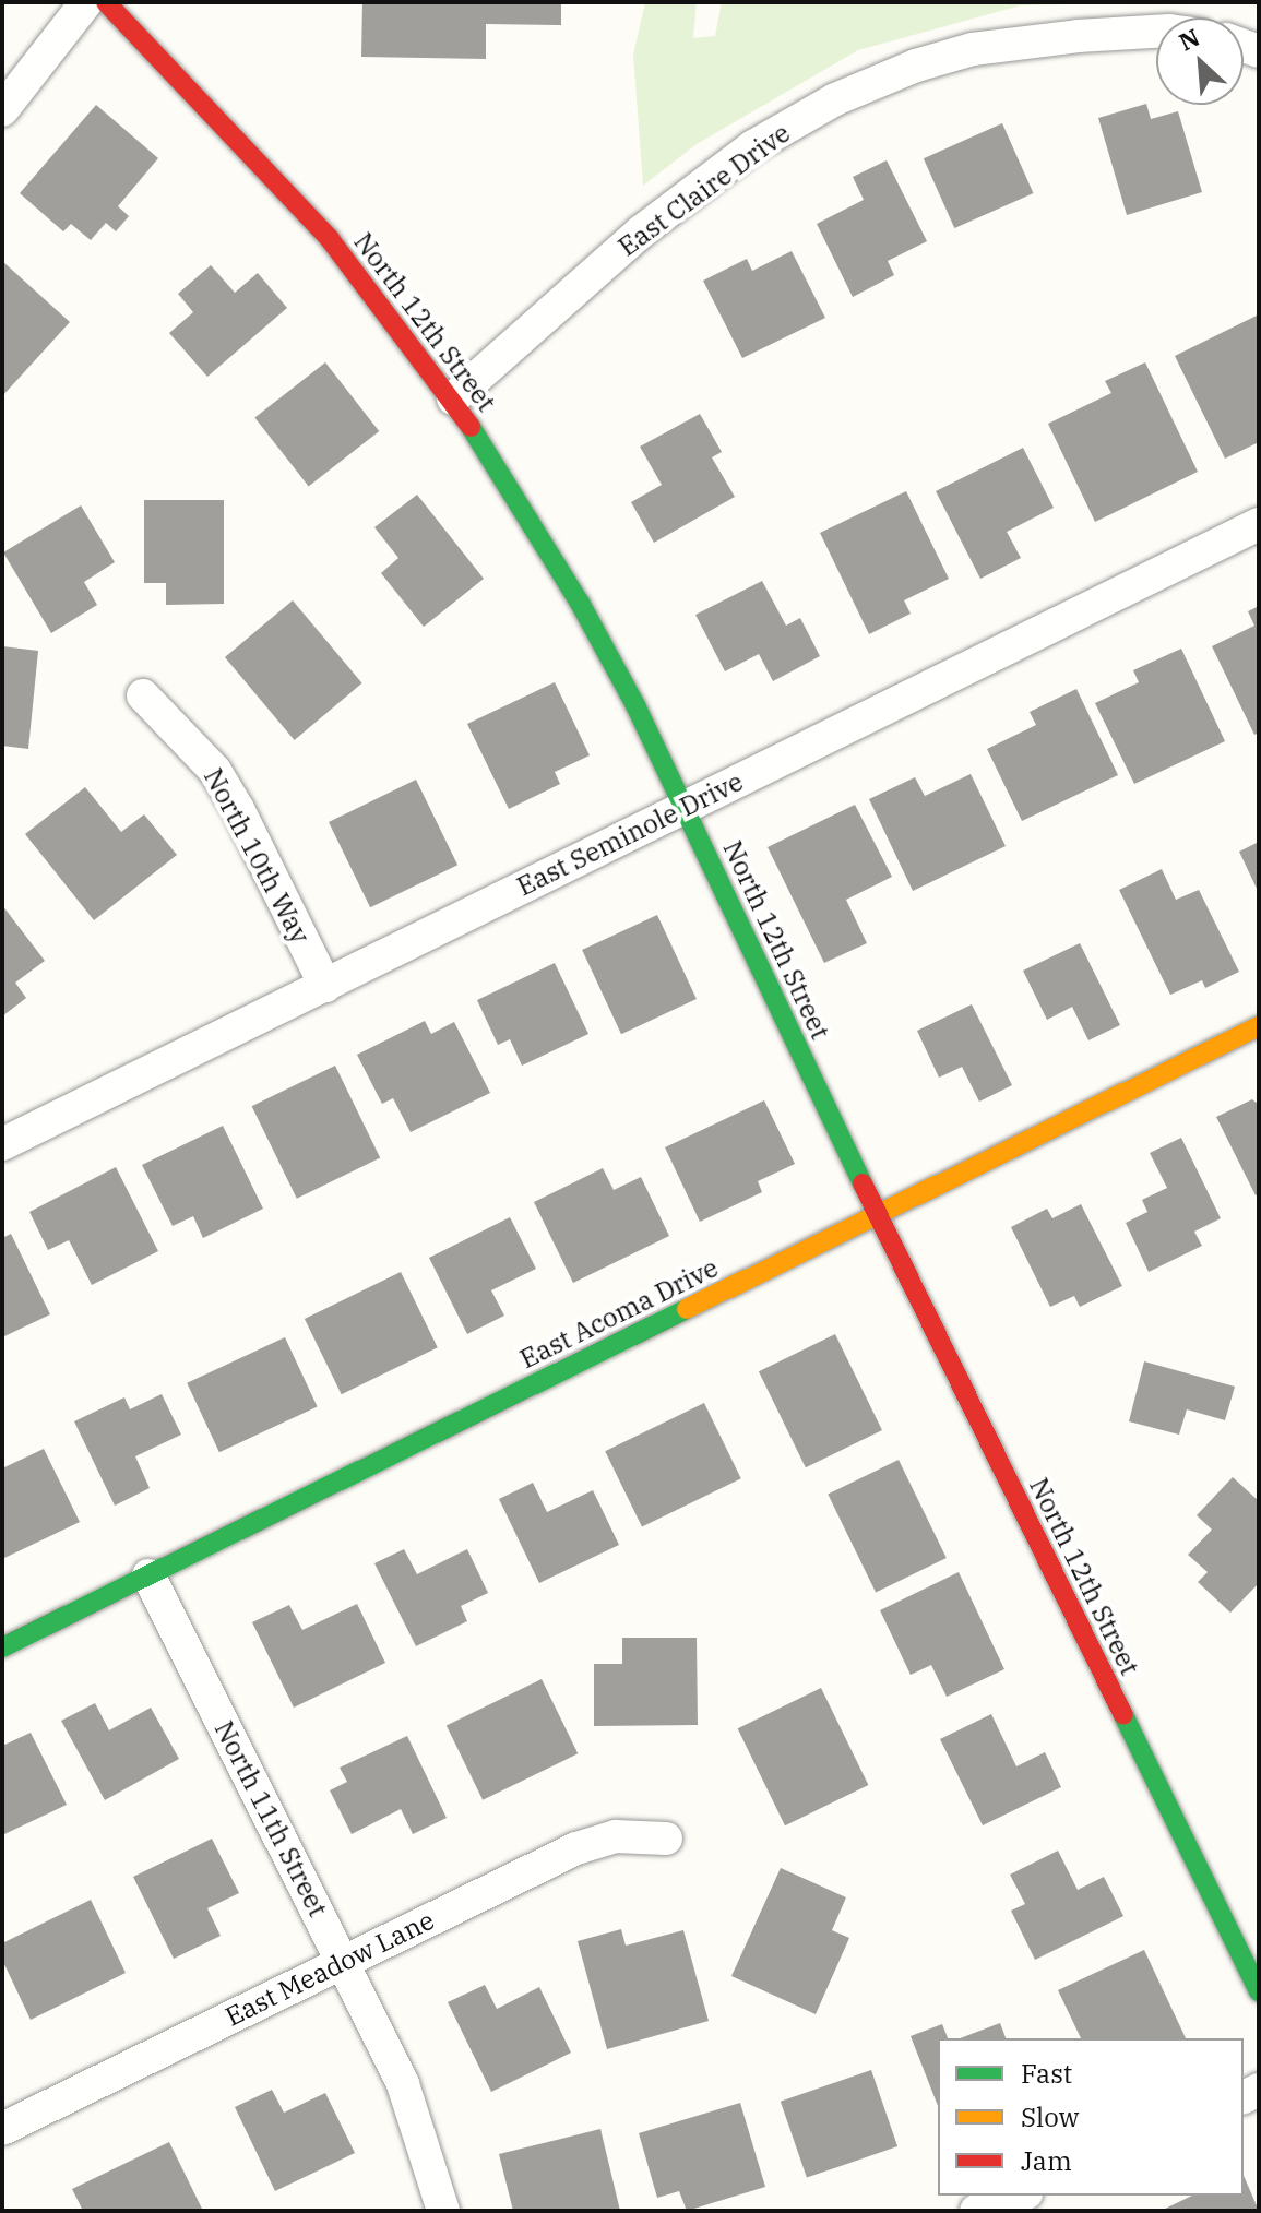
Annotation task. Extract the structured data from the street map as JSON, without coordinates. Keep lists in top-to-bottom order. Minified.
{"streets":{"street":["East Claire Drive","North 12th Street","East Seminole Drive","North 10th Way","East Acoma Drive","North 11th Street","East Meadow Lane"]},"crossings":[["East Claire Drive","North 12th Street"],["North 12th Street","East Seminole Drive"],["North 12th Street","East Acoma Drive"],["East Seminole Drive","North 10th Way"],["East Acoma Drive","North 11th Street"],["North 11th Street","East Meadow Lane"]],"legend":["Fast","Slow","Jam"],"north":"top left"}
